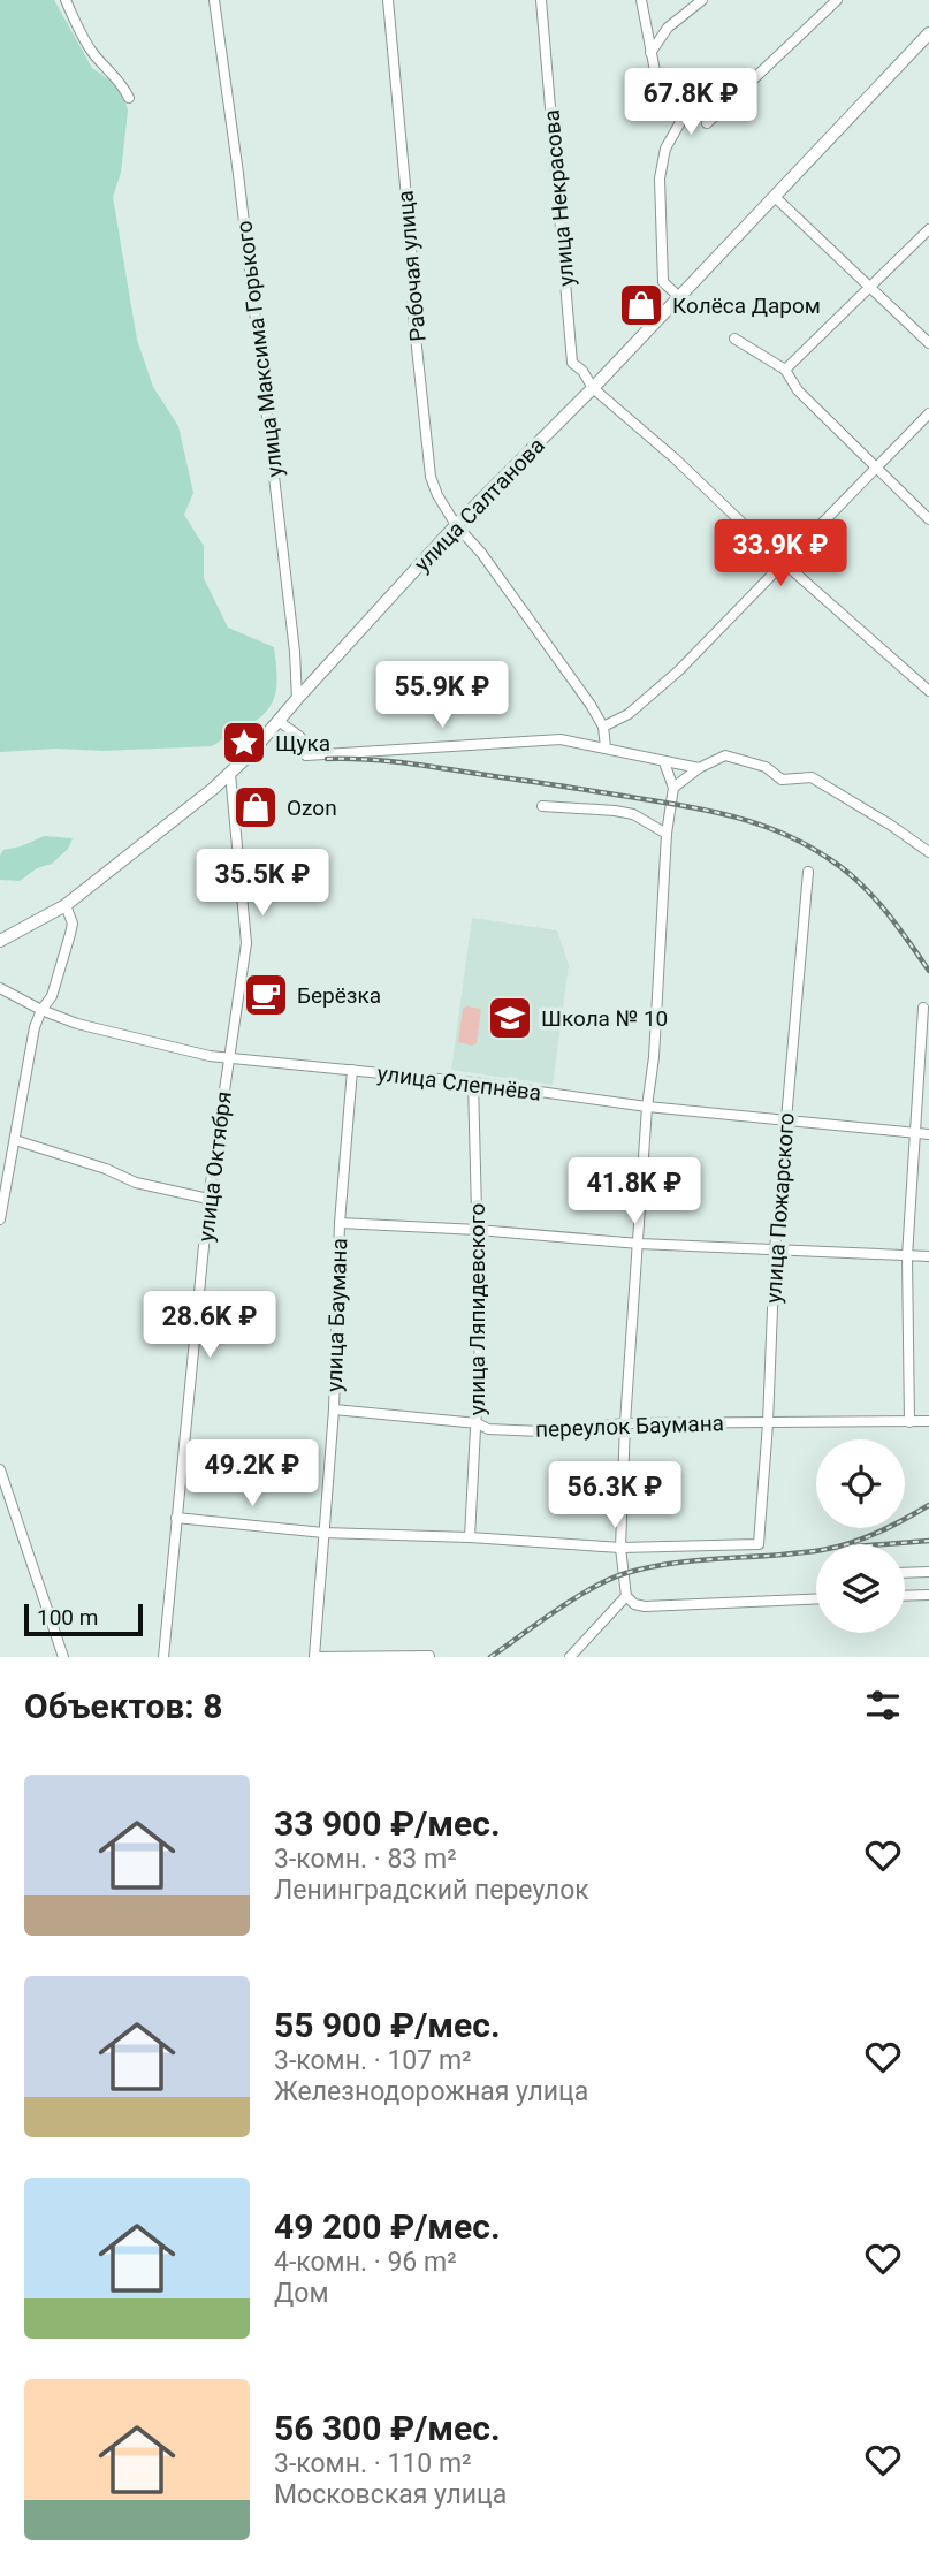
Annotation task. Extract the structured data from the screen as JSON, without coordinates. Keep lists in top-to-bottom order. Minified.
{"streets":{"main road":["улица Салтанова"],"street":["улица Некрасова","Рабочая улица","улица Максима Горького","улица Слепнёва","улица Октября","улица Пожарского","улица Ляпидевского","улица Баумана","переулок Баумана"]},"crossings":[["улица Некрасова","улица Салтанова"],["Рабочая улица","улица Салтанова"],["улица Максима Горького","улица Салтанова"],["улица Салтанова","улица Октября"],["улица Слепнёва","улица Октября"],["улица Слепнёва","улица Пожарского"],["улица Слепнёва","улица Ляпидевского"],["улица Слепнёва","улица Баумана"],["улица Пожарского","переулок Баумана"],["улица Ляпидевского","переулок Баумана"],["улица Баумана","переулок Баумана"]],"places":{"shop":["Колёса Даром","Ozon"],"place":["Щука"],"cafe":["Берёзка"],"school or university":["Школа № 10"]},"scale_bar":"100 m","page":{"price":["67.8K ₽","33.9K ₽","55.9K ₽","35.5K ₽","41.8K ₽","28.6K ₽","49.2K ₽","56.3K ₽"],"scale":"100 m","heading":"Объектов: 8","list":[{"name":"33 900 ₽/мес.","note":"3-комн. · 83 m² · Ленинградский переулок"},{"name":"55 900 ₽/мес.","note":"3-комн. · 107 m² · Железнодорожная улица"},{"name":"49 200 ₽/мес.","note":"4-комн. · 96 m² · Дом"},{"name":"56 300 ₽/мес.","note":"3-комн. · 110 m² · Московская улица"}]}}
